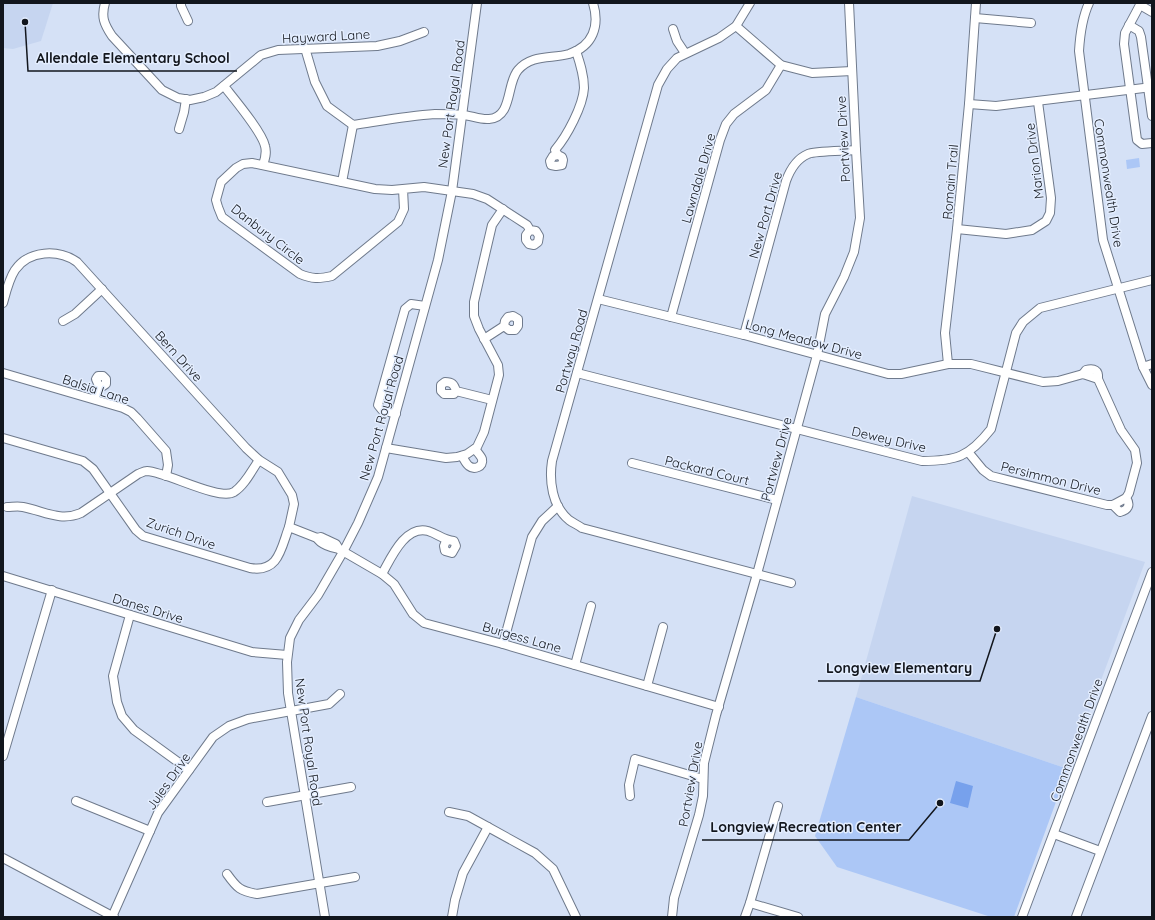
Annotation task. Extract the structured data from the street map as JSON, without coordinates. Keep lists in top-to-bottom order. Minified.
{"streets":{"street":["Hayward Lane","New Port Royal Road","Portview Drive","Marion Drive","Lawndale Drive","Romain Trail","Commonwealth Drive","New Port Drive","Danbury Circle","Long Meadow Drive","Portway Road","Bern Drive","Balsia Lane","Dewey Drive","Packard Court","Persimmon Drive","Zurich Drive","Danes Drive","Burgess Lane","Jules Drive"]},"crossings":[["New Port Royal Road","Danbury Circle"],["New Port Royal Road","Danes Drive"],["New Port Royal Road","Burgess Lane"],["New Port Royal Road","Jules Drive"],["Portview Drive","New Port Drive"],["Portview Drive","Long Meadow Drive"],["Portview Drive","Portway Road"],["Portview Drive","Dewey Drive"],["Portview Drive","Packard Court"],["Portview Drive","Burgess Lane"],["Marion Drive","Romain Trail"],["Lawndale Drive","Long Meadow Drive"],["Romain Trail","Long Meadow Drive"],["Commonwealth Drive","Dewey Drive"],["New Port Drive","Long Meadow Drive"],["Long Meadow Drive","Portway Road"],["Long Meadow Drive","Dewey Drive"],["Long Meadow Drive","Persimmon Drive"],["Portway Road","Dewey Drive"],["Bern Drive","Zurich Drive"],["Dewey Drive","Persimmon Drive"]],"places":["Allendale Elementary School","Longview Elementary","Longview Recreation Center"]}
